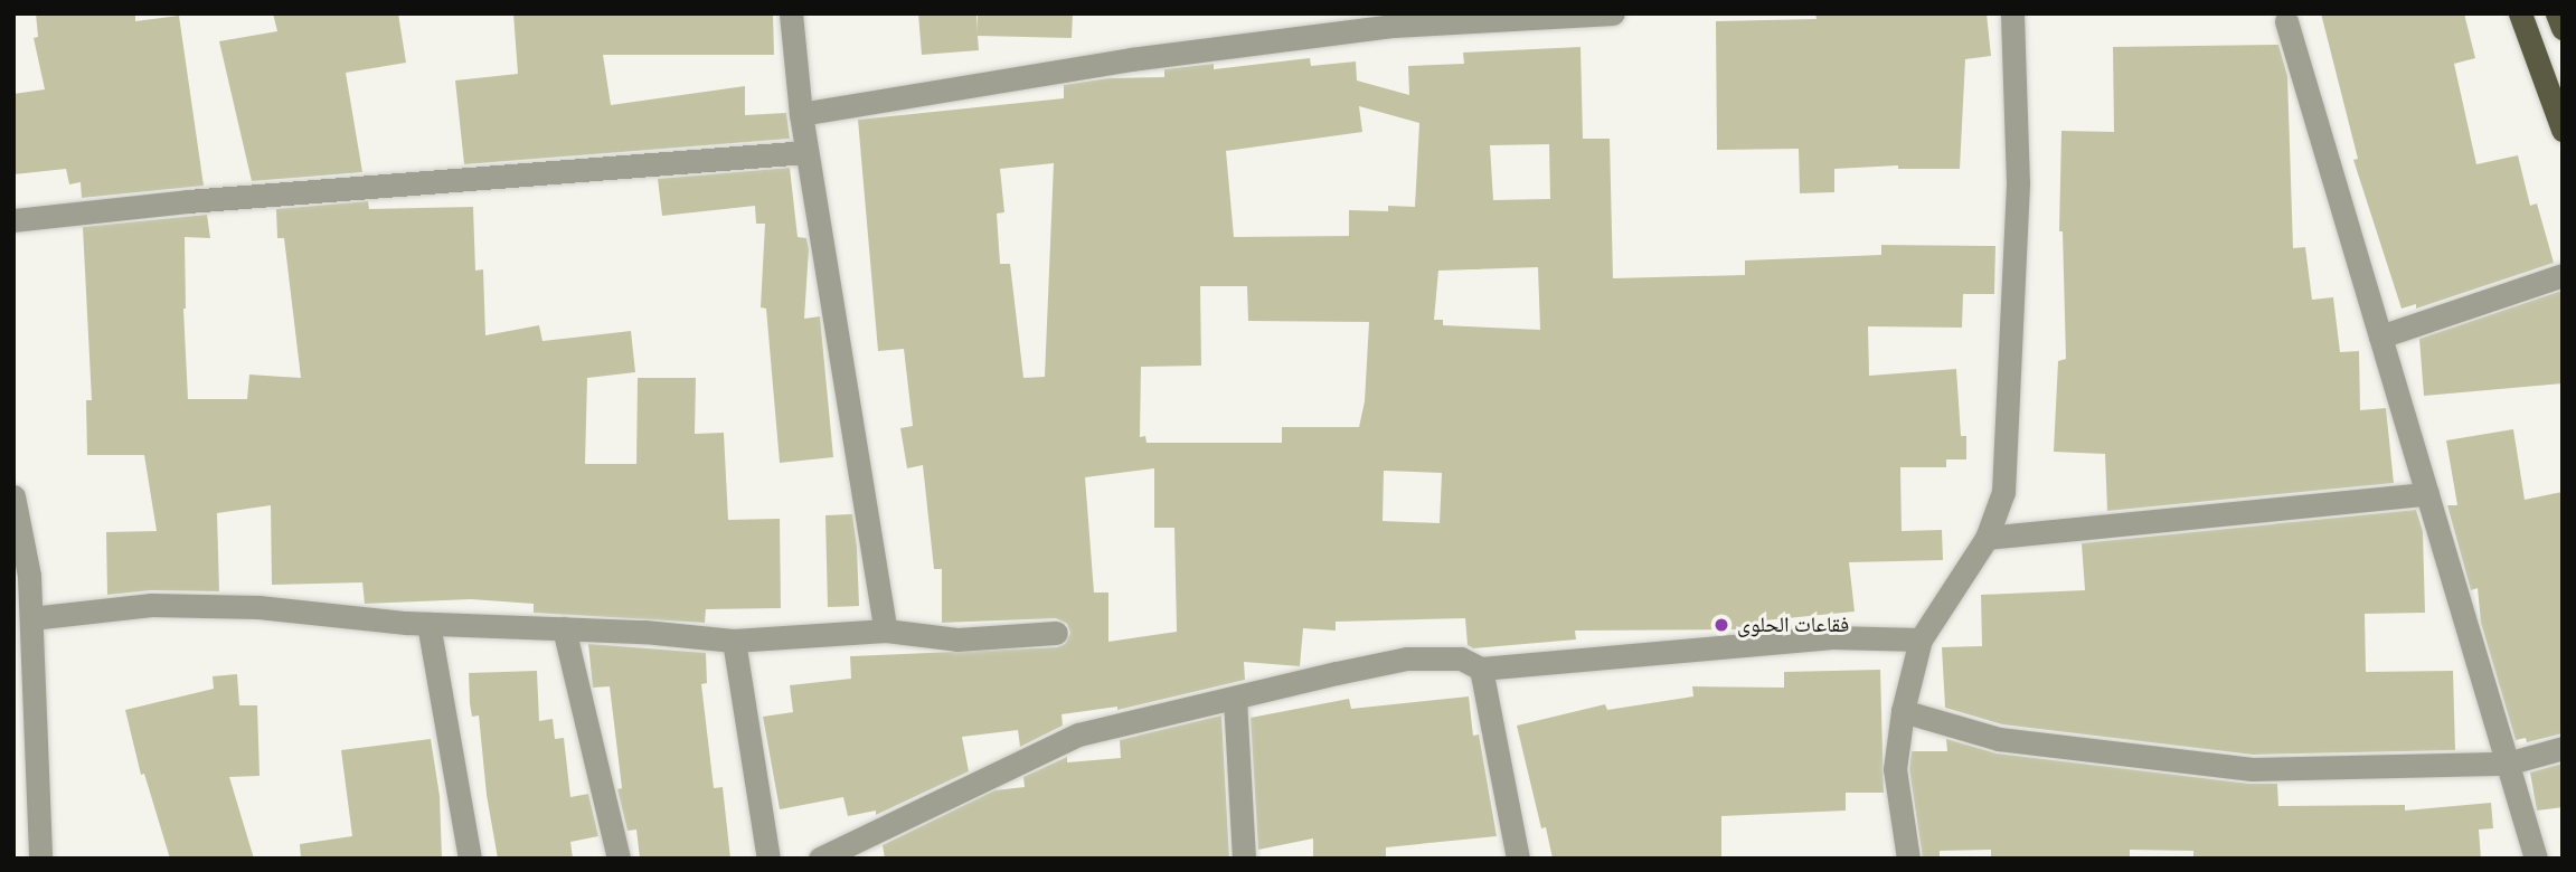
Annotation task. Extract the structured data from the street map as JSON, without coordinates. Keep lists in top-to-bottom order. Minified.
{"places":["فقاعات الحلوى"]}
